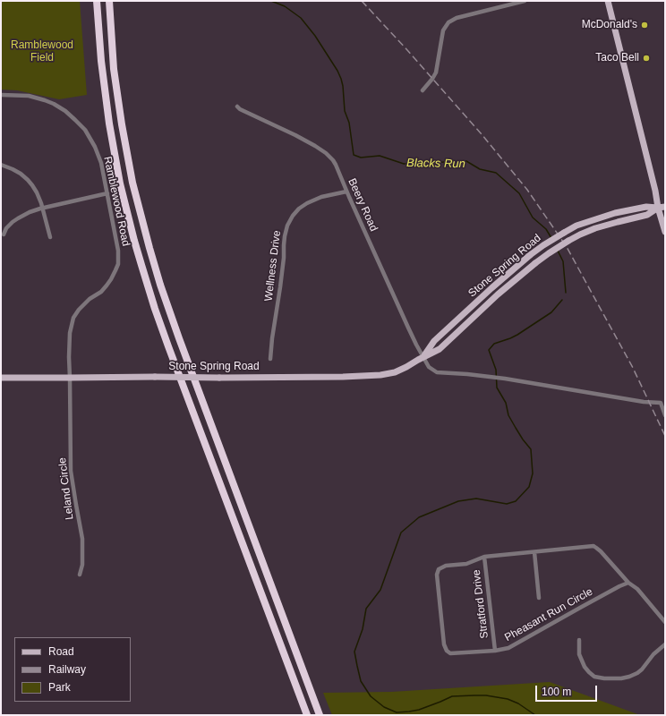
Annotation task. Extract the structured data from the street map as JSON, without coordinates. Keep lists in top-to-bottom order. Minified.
{"streets":{"main road":["Stone Spring Road"],"street":["Ramblewood Road","Beery Road","Wellness Drive","Leland Circle","Stratford Drive","Pheasant Run Circle"]},"crossings":[["Ramblewood Road","Stone Spring Road"],["Ramblewood Road","Leland Circle"],["Beery Road","Wellness Drive"],["Beery Road","Stone Spring Road"],["Stone Spring Road","Leland Circle"],["Stratford Drive","Pheasant Run Circle"]],"water":["Blacks Run"],"parks":["Ramblewood Field"],"places":["McDonald's","Taco Bell"],"legend":["Road","Railway","Park"],"scale_bar":"100 m"}
